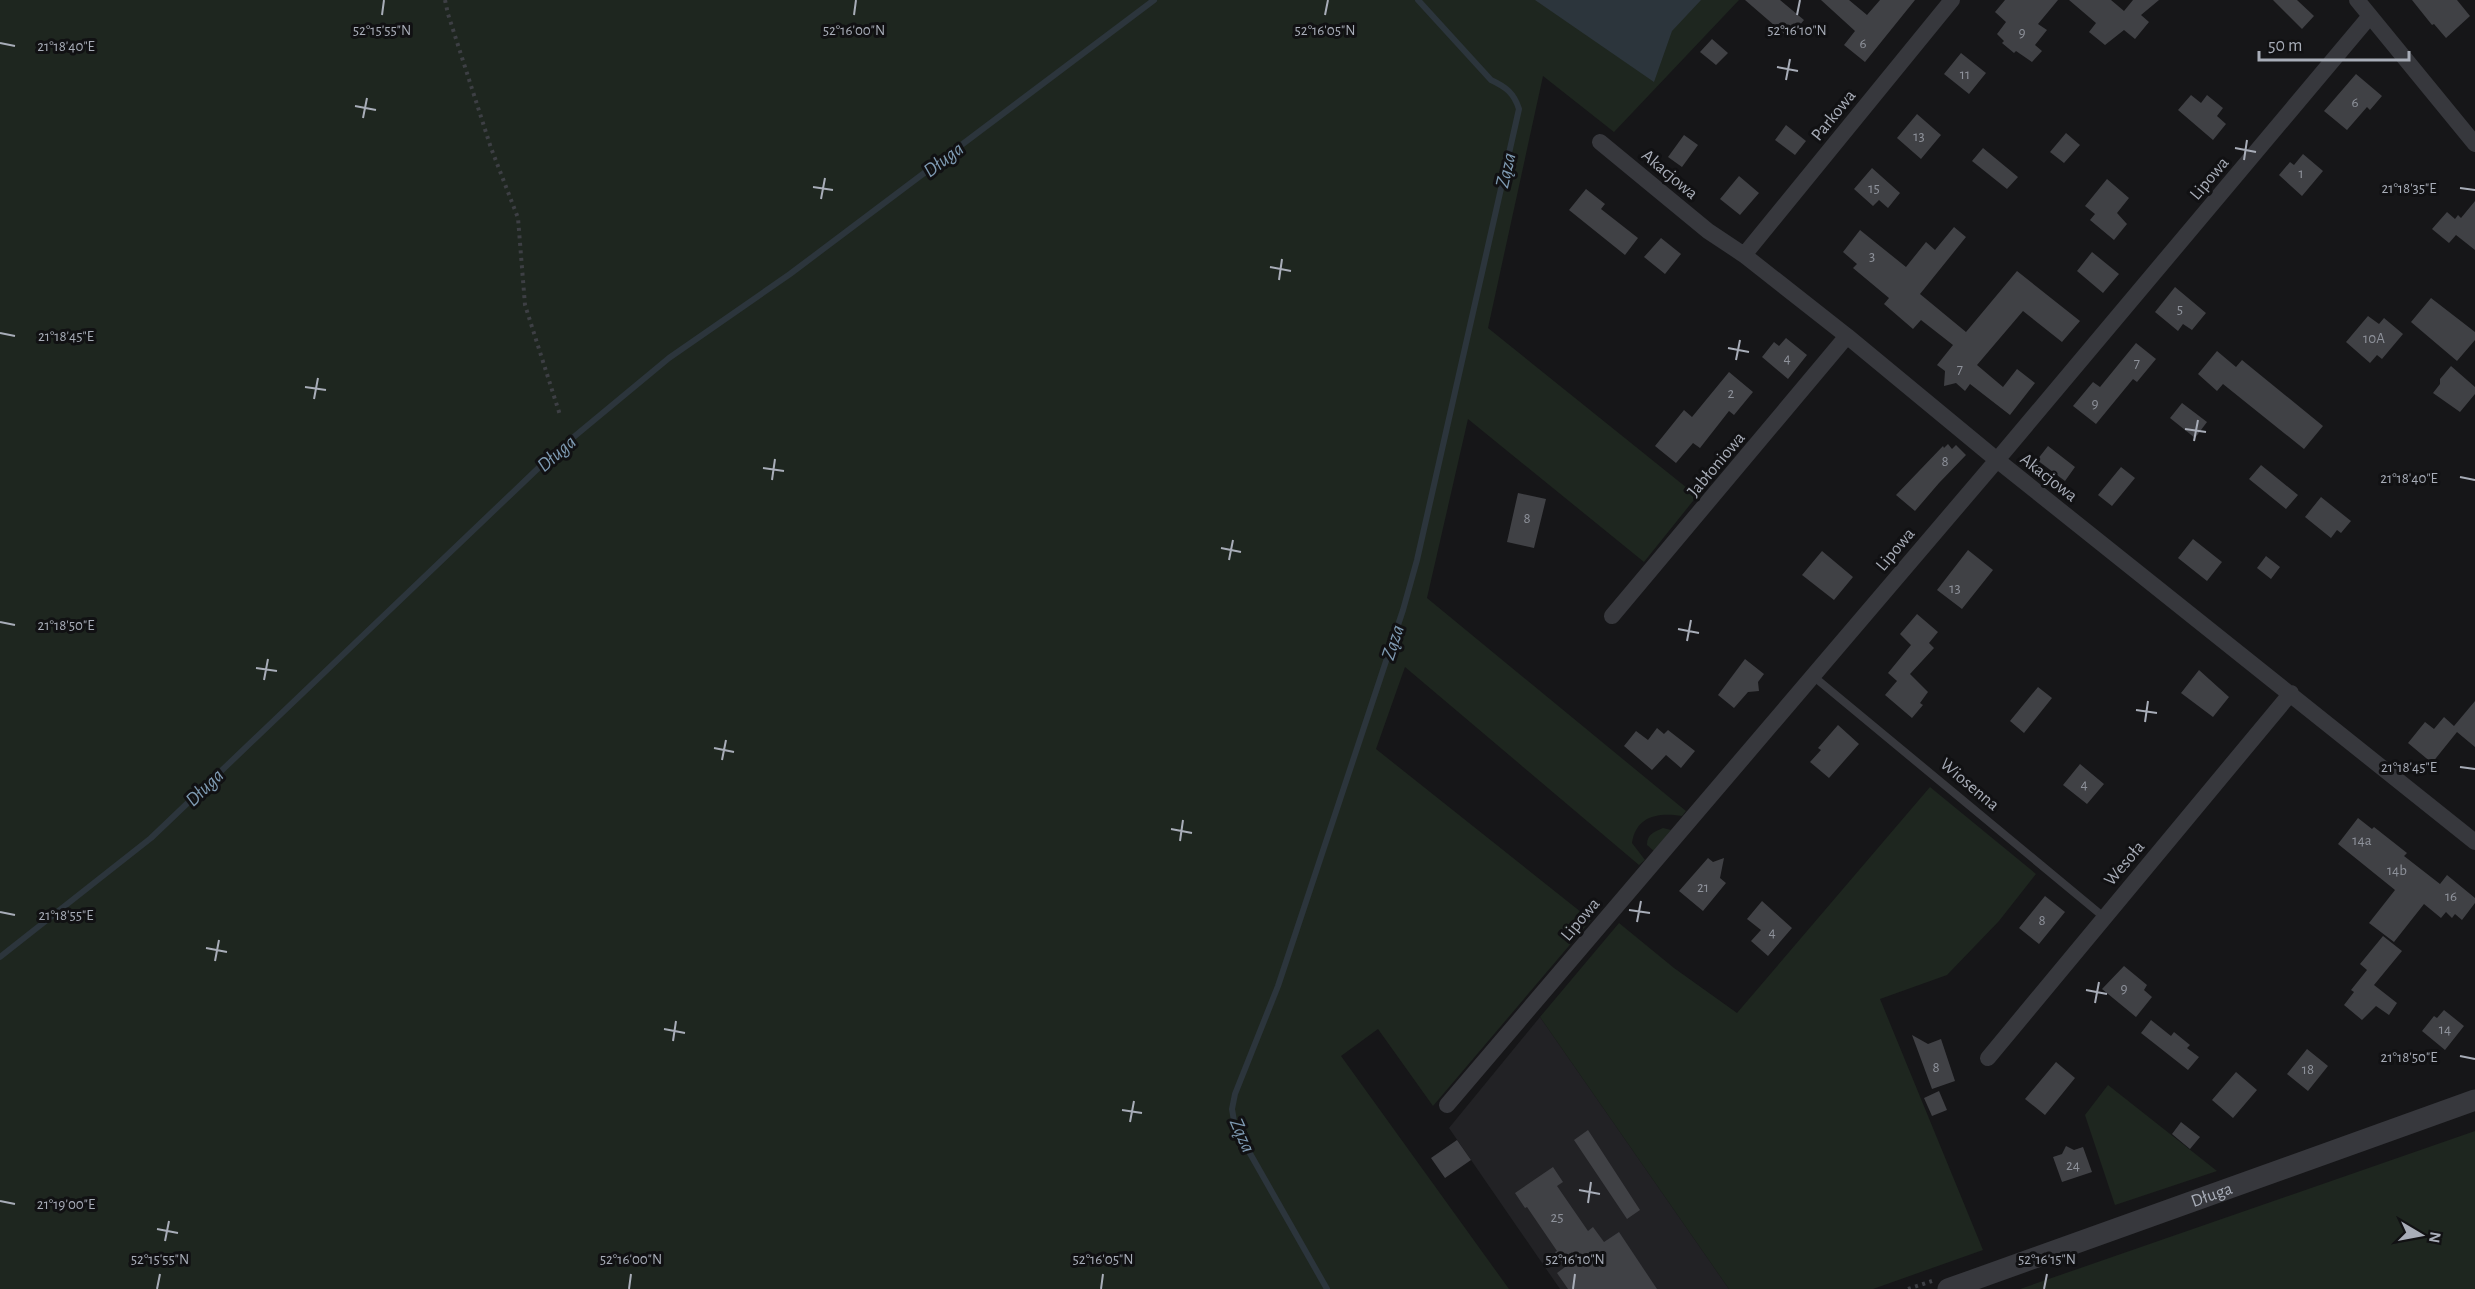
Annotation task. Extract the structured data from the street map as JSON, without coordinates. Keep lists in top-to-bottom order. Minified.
{"streets":{"street":["Parkowa","Akacjowa","Lipowa","Jabłoniowa","Wesoła","Długa"],"lane":["Wiosenna"]},"crossings":[["Parkowa","Akacjowa"],["Akacjowa","Lipowa"],["Akacjowa","Jabłoniowa"],["Akacjowa","Wesoła"],["Lipowa","Wiosenna"],["Wiosenna","Wesoła"]],"water":["Długa","Ząza"],"house_numbers":["9","6","11","6","13","1","15","3","5","10A","4","7","7","2","9","8","8","13","4","14a","14b","21","16","8","4","9","14","8","18","24","25"],"scale_bar":"50 m","north":"right","coordinates":["52°15'55\"N","52°16'00\"N","52°16'05\"N","52°16'10\"N","21°18'40\"E","21°18'35\"E","21°18'45\"E","21°18'50\"E","21°18'55\"E","21°19'00\"E","52°16'15\"N"]}
